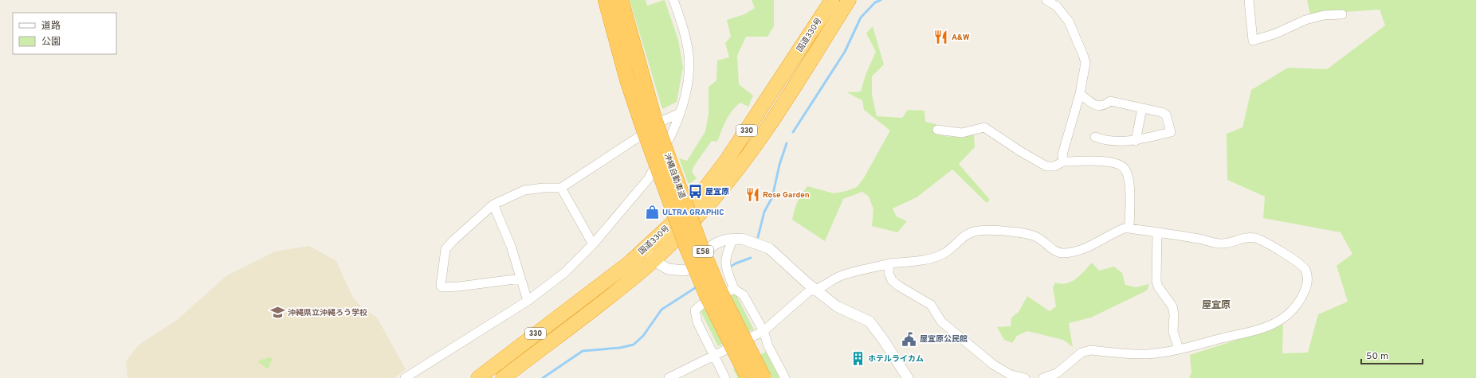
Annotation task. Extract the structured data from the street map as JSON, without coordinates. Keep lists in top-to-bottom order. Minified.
{"streets":{"highway":["国道330号","330","沖縄自動車道","E58"]},"districts":["屋宜原"],"places":{"restaurant":["A&W","Rose Garden"],"bus stop":["屋宜原"],"shop":["ULTRA GRAPHIC"],"school or university":["沖縄県立沖縄ろう学校"],"public building":["屋宜原公民館"],"building":["ホテルライカム"]},"legend":["道路","公園"],"scale_bar":"50 m"}
